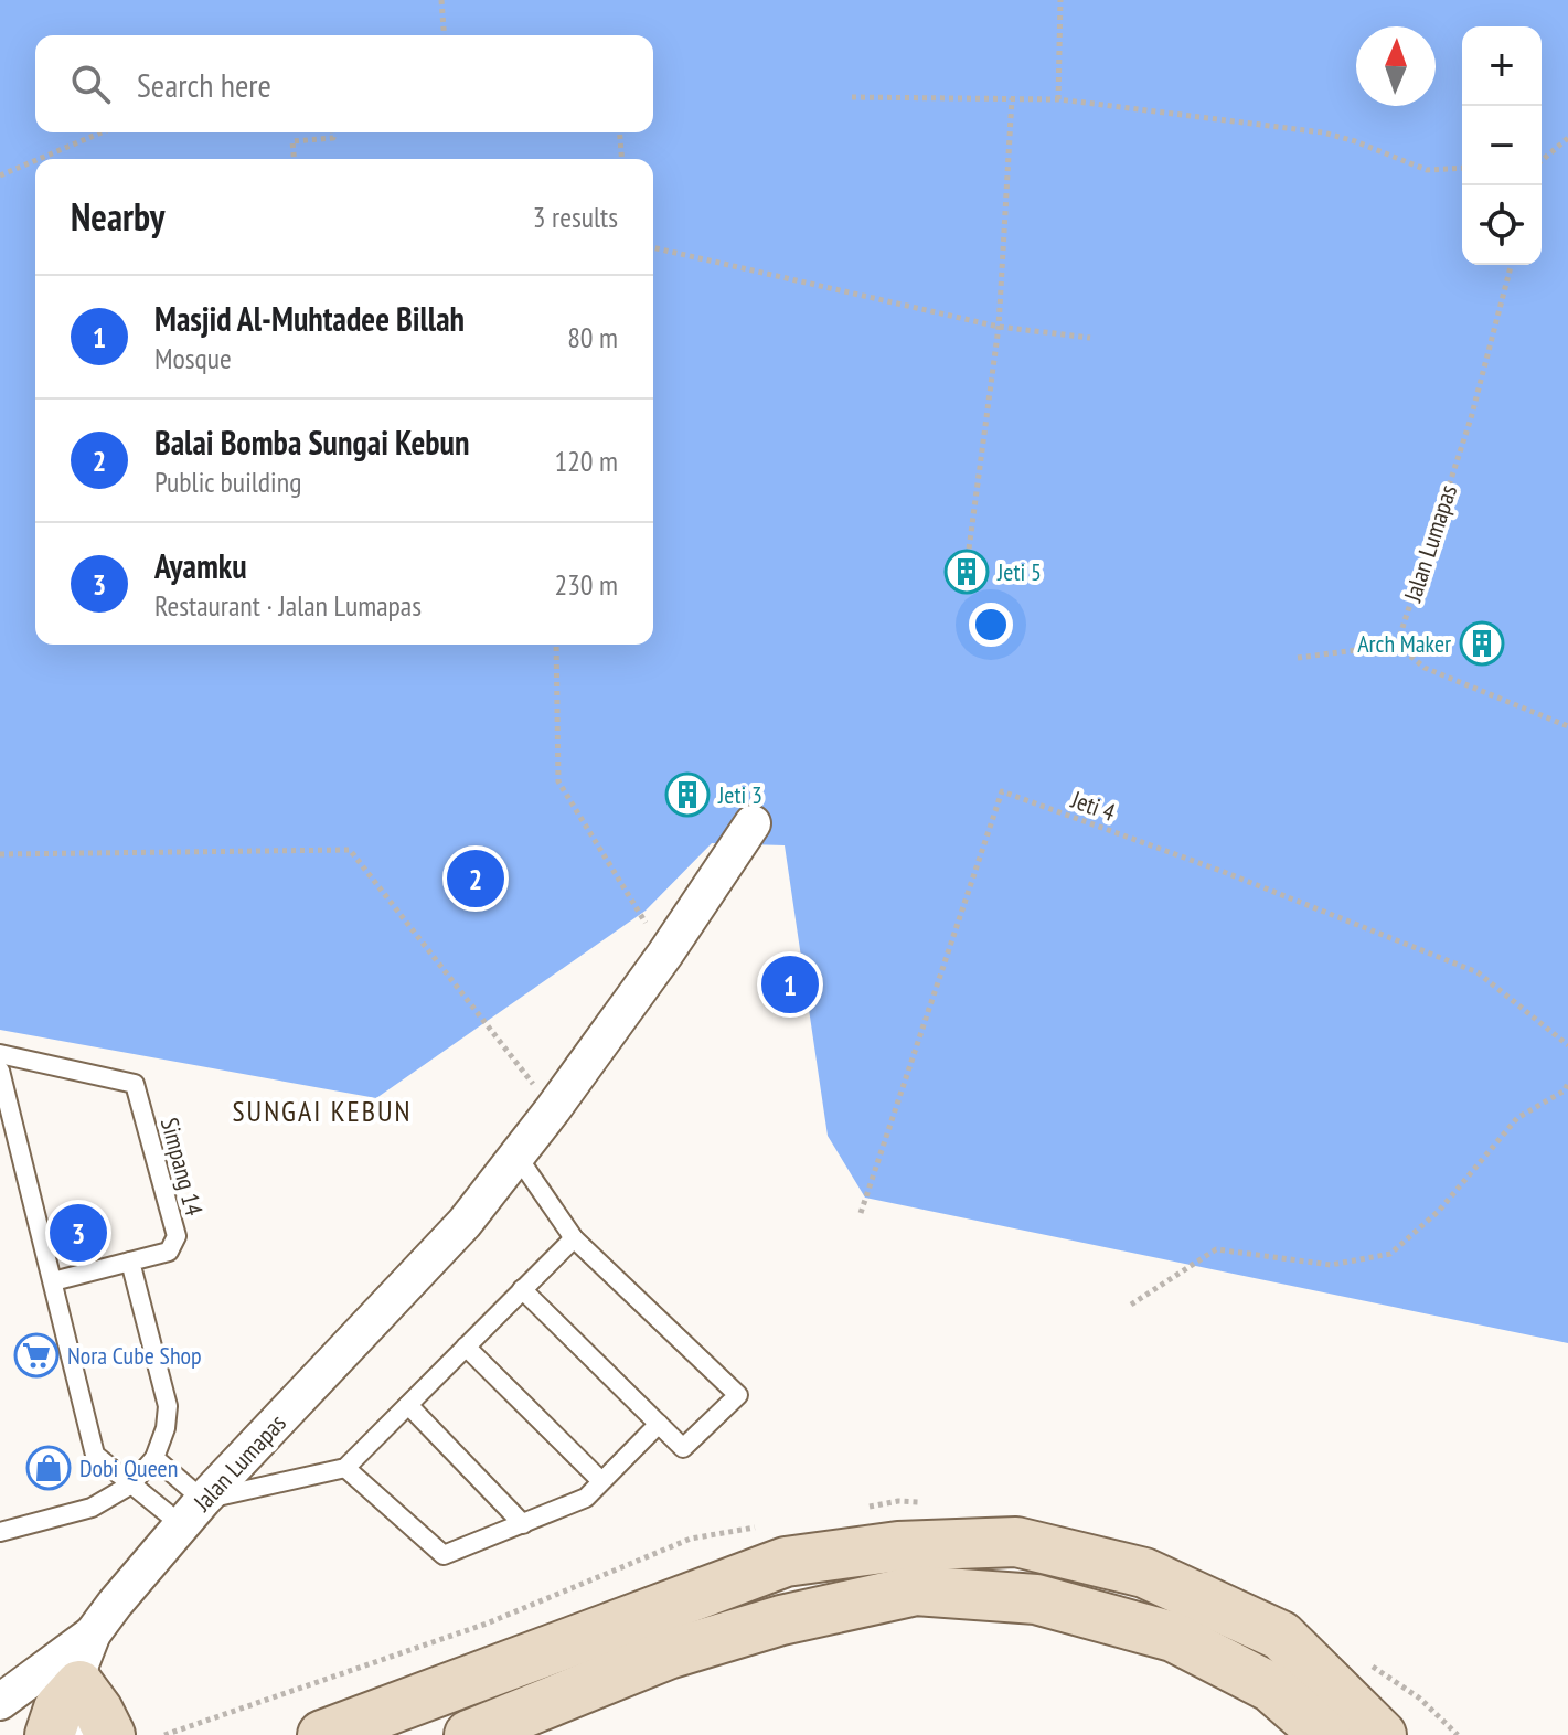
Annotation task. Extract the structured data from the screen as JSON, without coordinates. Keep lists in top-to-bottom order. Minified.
{"streets":{"street":["Jalan Lumapas"],"lane":["Simpang 14"],"path":["Jeti 4"]},"districts":["SUNGAI KEBUN"],"places":{"building":["Jeti 5","Arch Maker","Jeti 3"],"supermarket":["Nora Cube Shop"],"shop":["Dobi Queen"]},"north":"top","page":{"map_buttons":["+","−"],"search":"Search here","heading":["Nearby","3 results"],"list":[{"mark":"1","name":"Masjid Al-Muhtadee Billah","note":"Mosque","value":"80 m"},{"mark":"2","name":"Balai Bomba Sungai Kebun","note":"Public building","value":"120 m"},{"mark":"3","name":"Ayamku","note":"Restaurant · Jalan Lumapas","value":"230 m"}],"pins":["2","1","3"]}}
